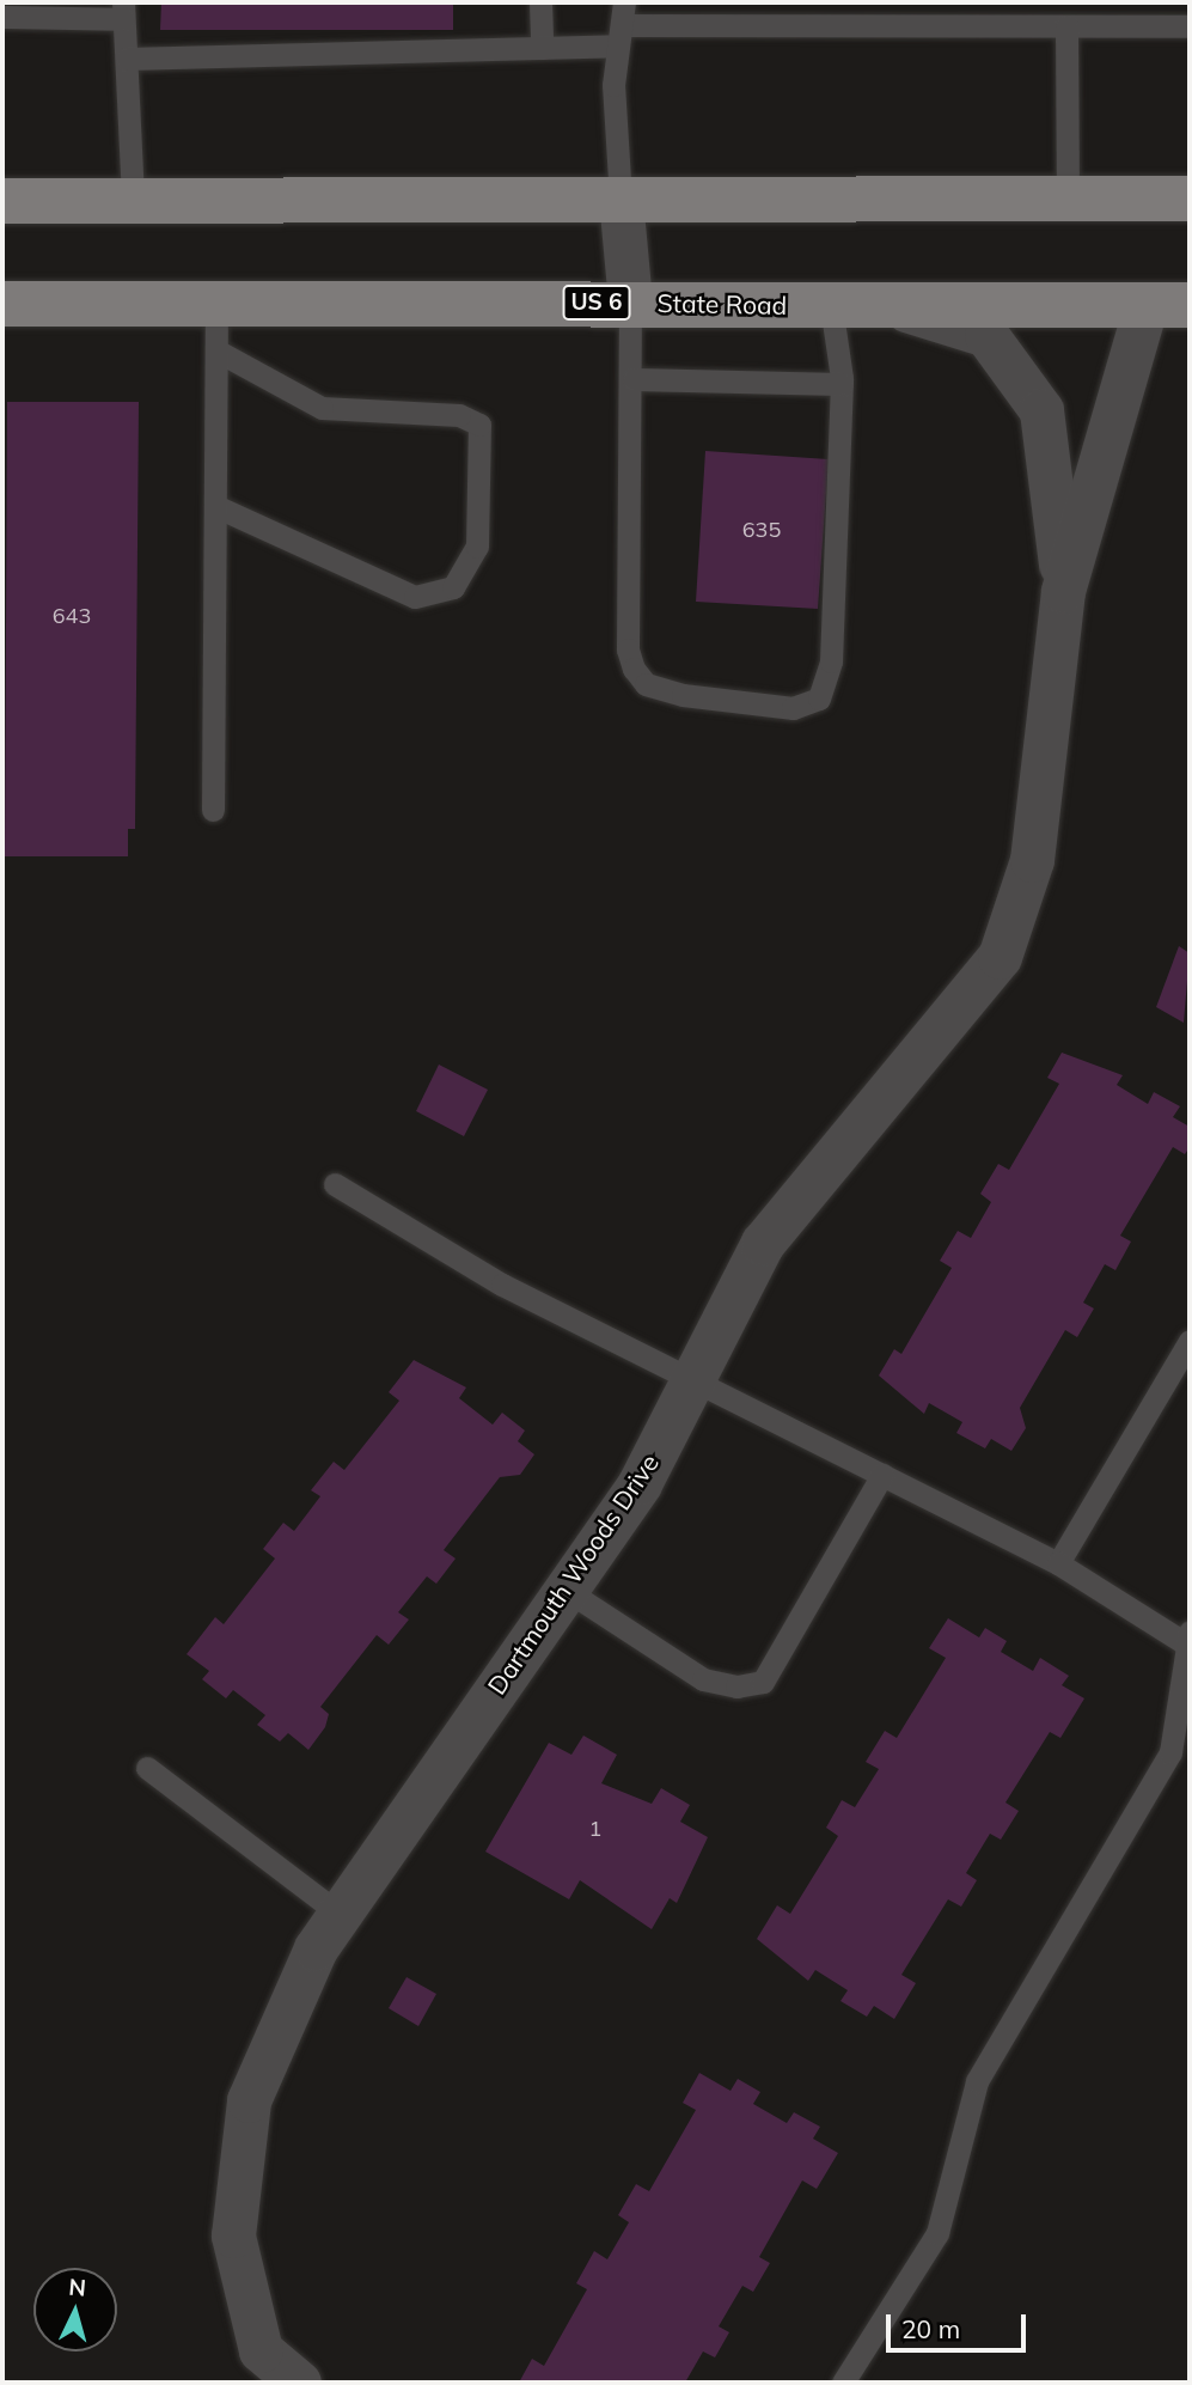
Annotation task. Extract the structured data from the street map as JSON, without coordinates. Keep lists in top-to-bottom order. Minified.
{"streets":{"main road":["US 6","State Road"],"street":["Dartmouth Woods Drive"]},"crossings":[["State Road","Dartmouth Woods Drive"]],"house_numbers":["635","643","1"],"scale_bar":"20 m","north":"top"}
